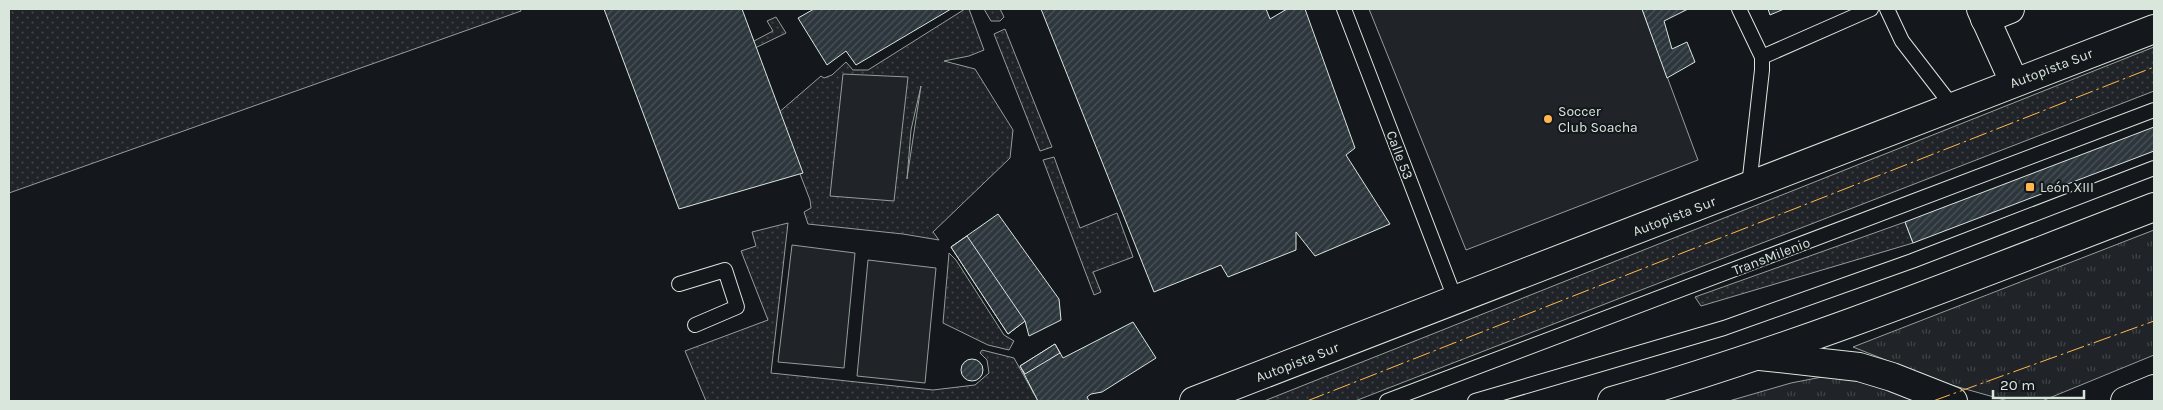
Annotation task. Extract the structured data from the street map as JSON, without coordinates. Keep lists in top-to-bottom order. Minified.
{"streets":{"main road":["Autopista Sur"],"lane":["Calle 53","TransMilenio"]},"crossings":[["Autopista Sur","Calle 53"]],"places":{"other":["Soccer Club Soacha"],"transit":["León XIII"]},"scale_bar":"20 m"}
